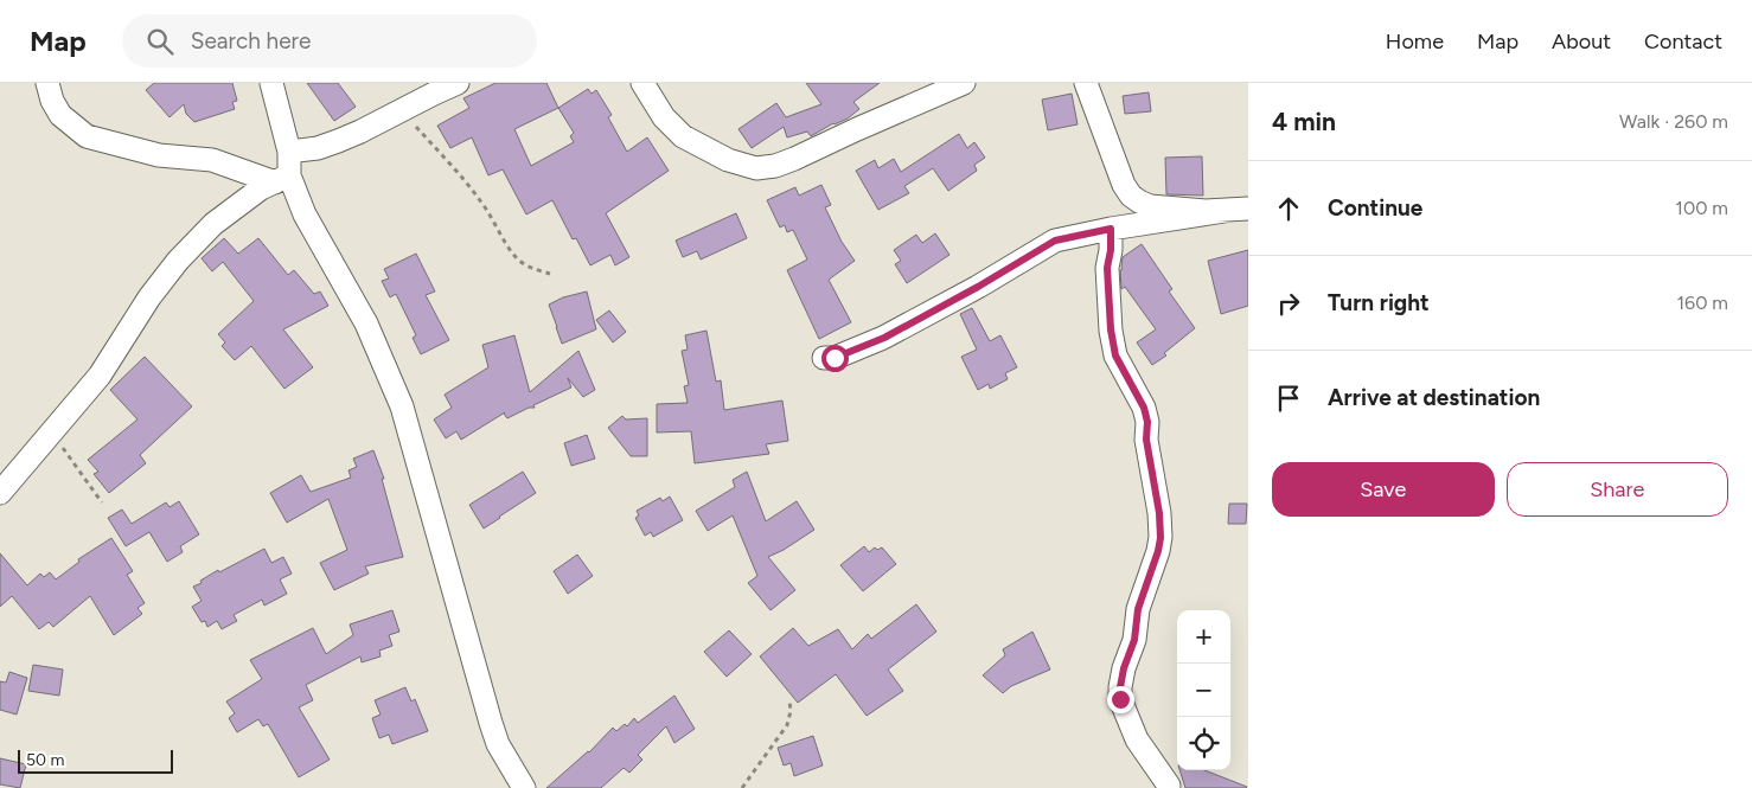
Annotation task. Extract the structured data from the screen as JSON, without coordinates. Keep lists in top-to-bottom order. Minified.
{"scale_bar":"50 m","page":{"header":"Map","search":"Search here","nav":["Home","Map","About","Contact"],"heading":["4 min","Walk · 260 m"],"list":[["Continue","100 m"],["Turn right","160 m"],"Arrive at destination"],"buttons":["Save","Share"],"map_buttons":["+","−"],"scale":"50 m"}}
